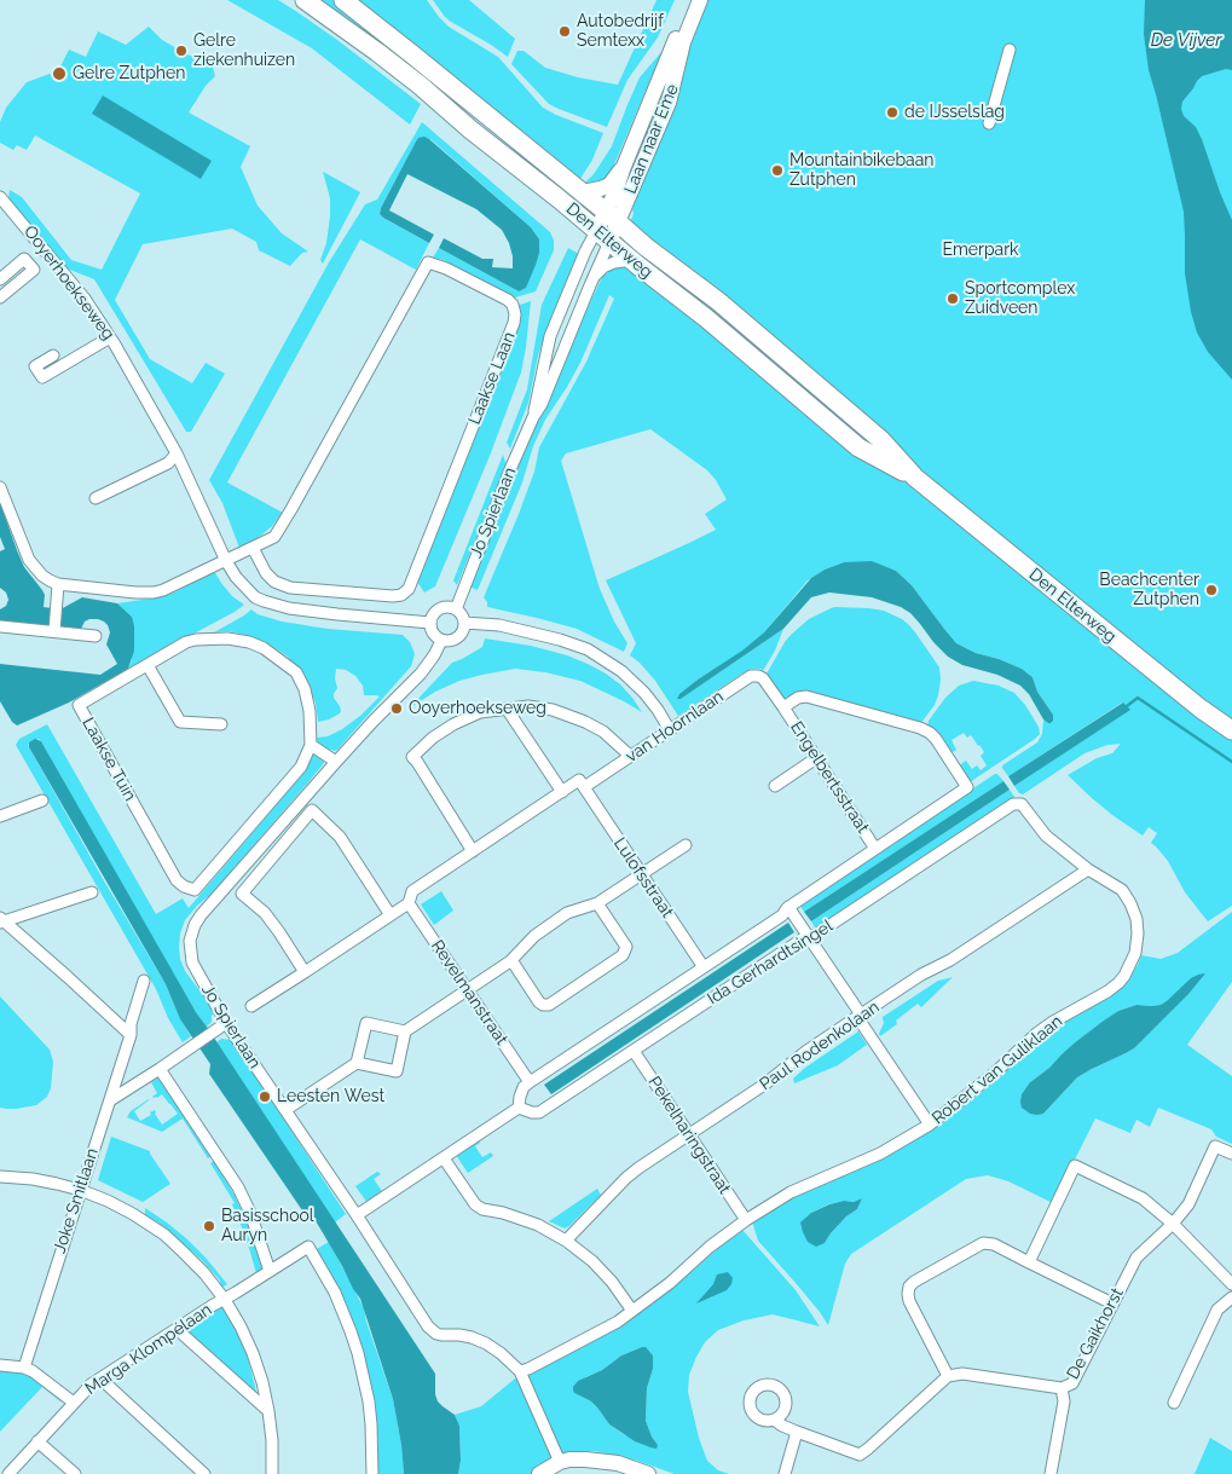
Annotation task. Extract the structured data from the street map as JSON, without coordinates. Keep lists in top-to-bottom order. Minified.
{"streets":{"main road":["Den Elterweg"],"street":["Laan naar Eme","Ooyerhoekseweg","Laakse Laan","Jo Spierlaan","van Hoornlaan","Laakse Tuin","Engelbertsstraat","Lulofsstraat","Ida Gerhardtsingel","Revelmanstraat","Paul Rodenkolaan","Robert van Guliklaan","Pekelharingstraat","Joke Smitlaan","De Gaikhorst","Marga Klompélaan"]},"crossings":[["Laan naar Eme","Den Elterweg"],["Laan naar Eme","Jo Spierlaan"],["Den Elterweg","Jo Spierlaan"],["Ooyerhoekseweg","Laakse Laan"],["Ooyerhoekseweg","Jo Spierlaan"],["Jo Spierlaan","Robert van Guliklaan"],["van Hoornlaan","Engelbertsstraat"],["van Hoornlaan","Lulofsstraat"],["van Hoornlaan","Ida Gerhardtsingel"],["van Hoornlaan","Revelmanstraat"],["Engelbertsstraat","Ida Gerhardtsingel"],["Lulofsstraat","Ida Gerhardtsingel"],["Ida Gerhardtsingel","Revelmanstraat"],["Ida Gerhardtsingel","Robert van Guliklaan"],["Ida Gerhardtsingel","Pekelharingstraat"],["Paul Rodenkolaan","Robert van Guliklaan"],["Paul Rodenkolaan","Pekelharingstraat"],["Robert van Guliklaan","Pekelharingstraat"]],"water":["De Vijver"],"parks":["Emerpark"],"places":["Autobedrijf Semtexx","Gelre ziekenhuizen","Gelre Zutphen","de IJsselslag","Mountainbikebaan Zutphen","Sportcomplex Zuidveen","Beachcenter Zutphen","Ooyerhoekseweg","Leesten West","Basisschool Auryn"]}
